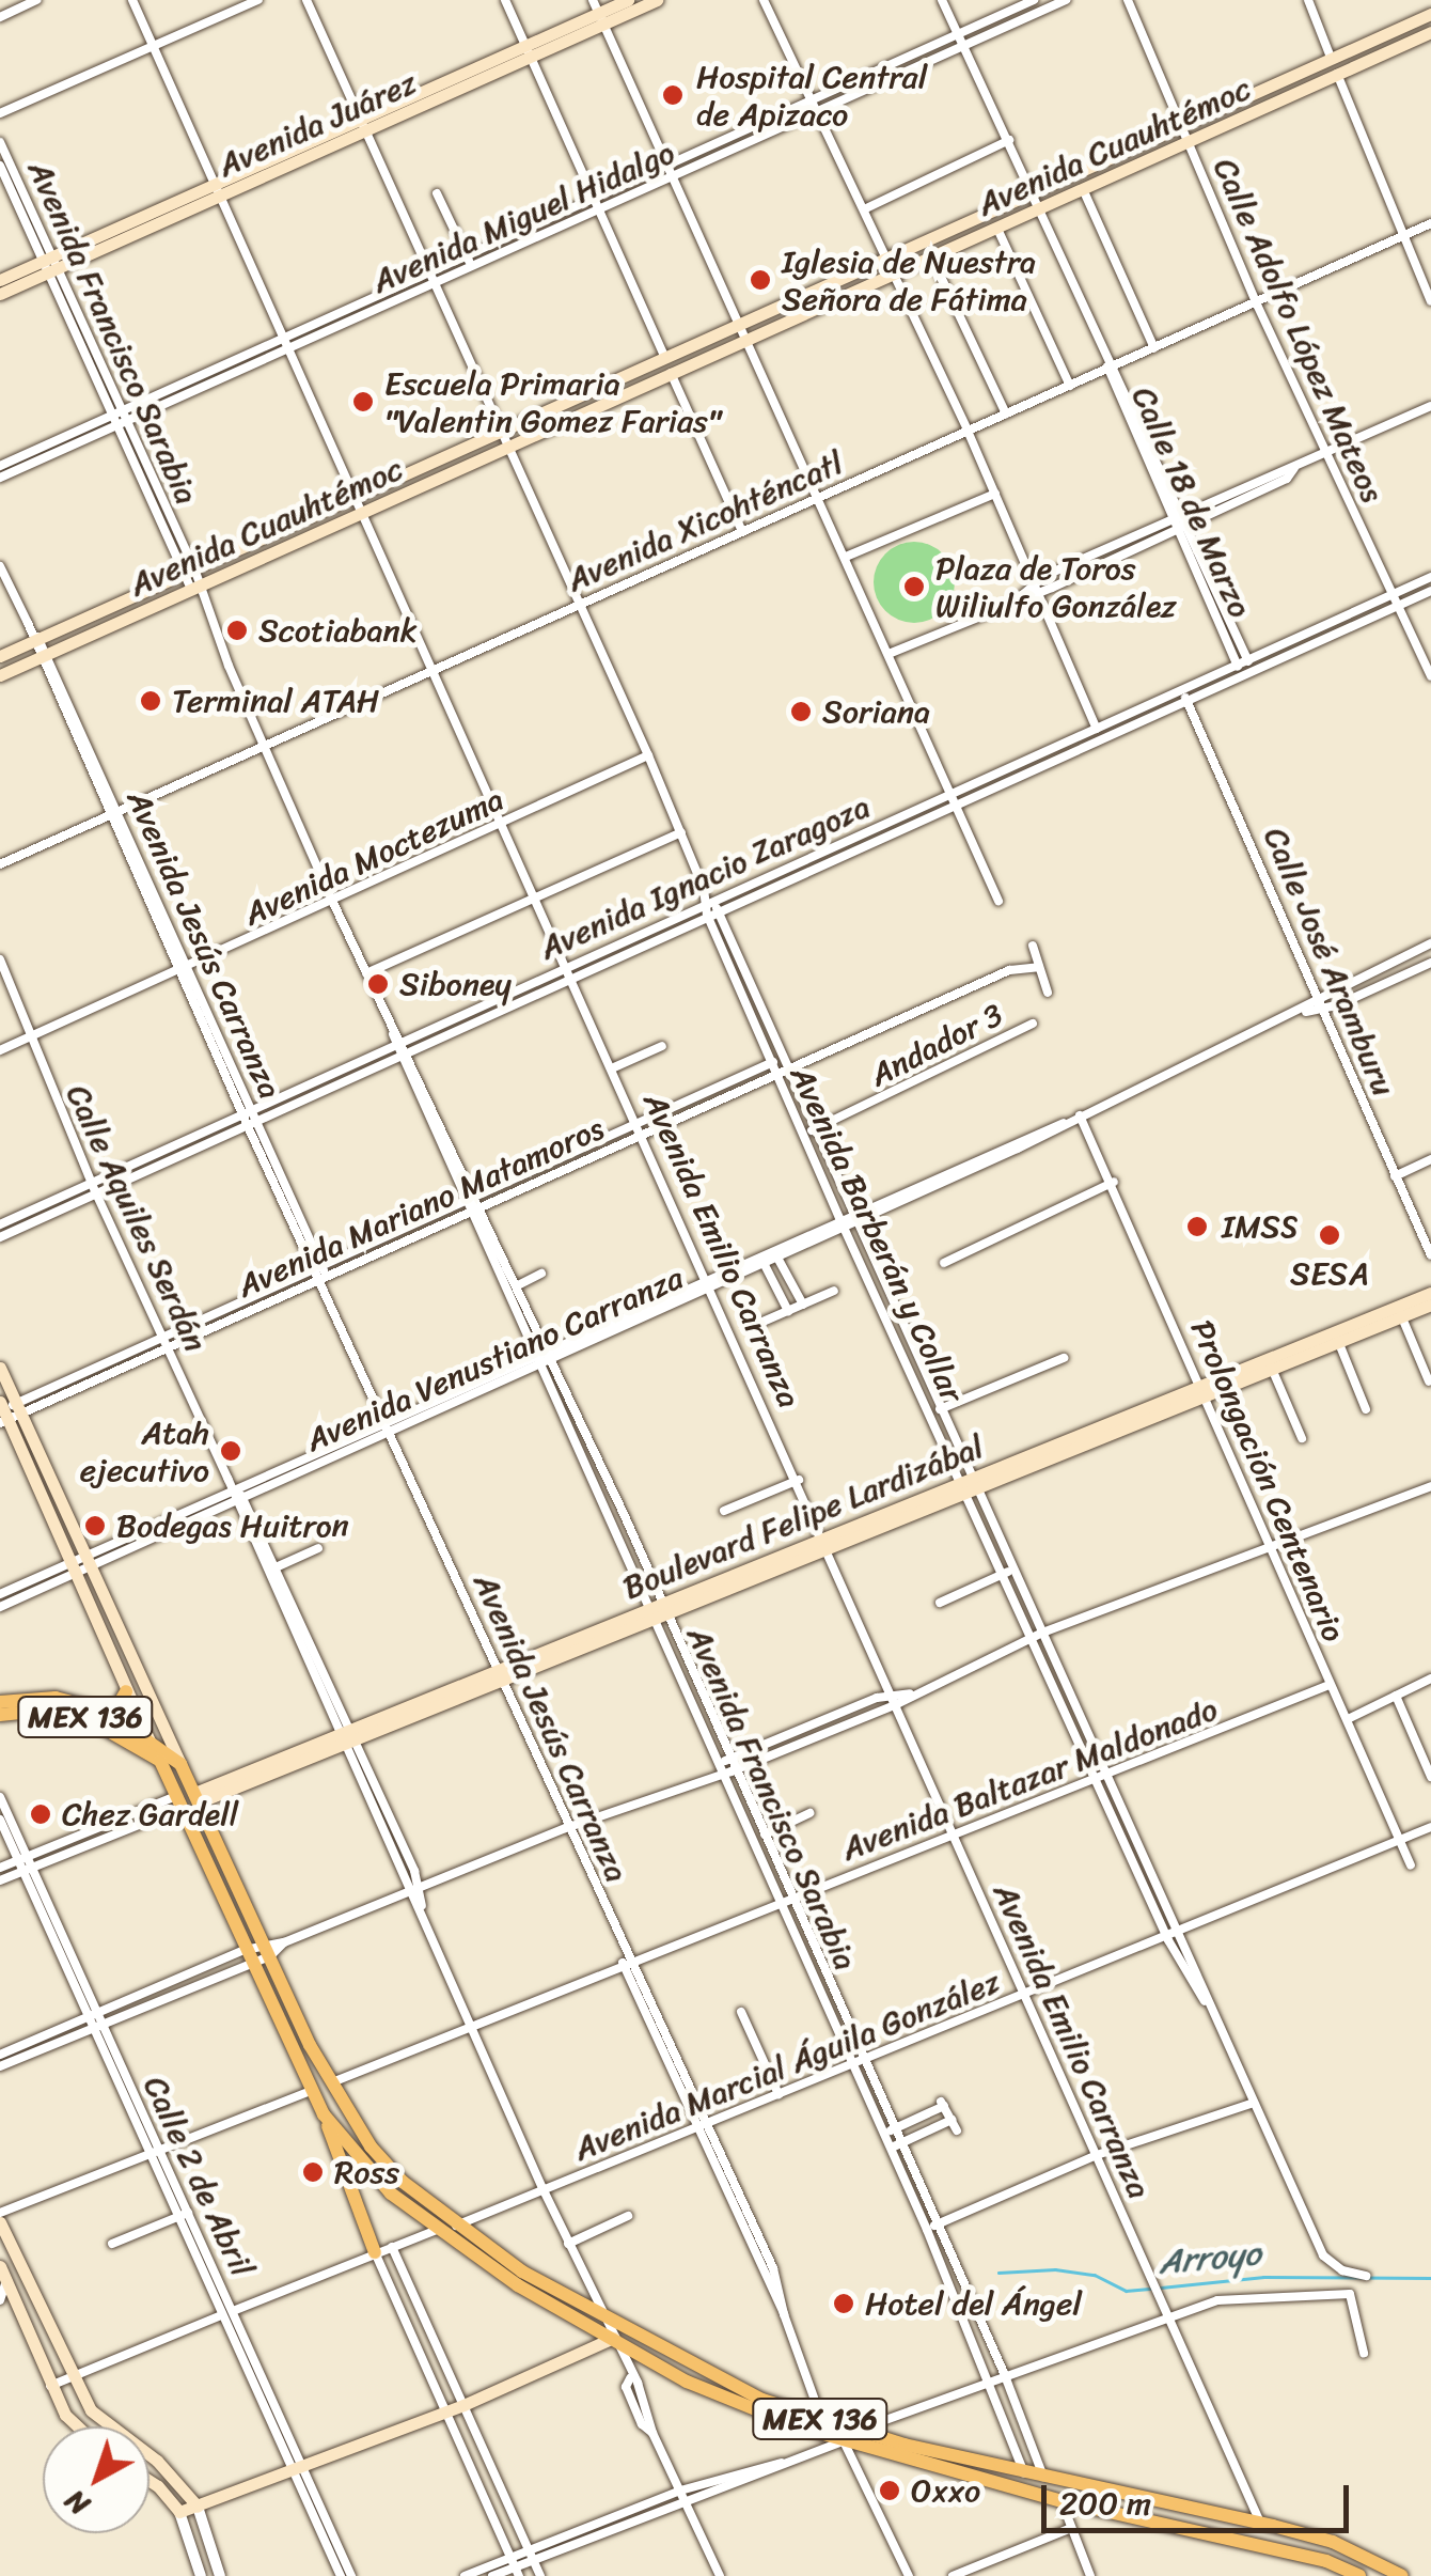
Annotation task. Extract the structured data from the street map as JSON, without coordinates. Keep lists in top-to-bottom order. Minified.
{"streets":{"main road":["Avenida Juárez","Avenida Cuauhtémoc","Boulevard Felipe Lardizábal","MEX 136"],"street":["Avenida Miguel Hidalgo","Calle Adolfo López Mateos","Avenida Francisco Sarabia","Calle 18 de Marzo","Avenida Xicohténcatl","Avenida Moctezuma","Avenida Ignacio Zaragoza","Avenida Jesús Carranza","Calle José Aramburu","Andador 3","Avenida Mariano Matamoros","Calle Aquiles Serdán","Avenida Barberán y Collar","Avenida Emilio Carranza","Avenida Venustiano Carranza","Prolongación Centenario","Avenida Baltazar Maldonado","Avenida Marcial Águila González","Calle 2 de Abril"]},"crossings":[["Avenida Juárez","Avenida Francisco Sarabia"],["Avenida Juárez","Avenida Barberán y Collar"],["Avenida Juárez","Avenida Emilio Carranza"],["Avenida Cuauhtémoc","Calle Adolfo López Mateos"],["Avenida Cuauhtémoc","Avenida Francisco Sarabia"],["Avenida Cuauhtémoc","Calle 18 de Marzo"],["Avenida Cuauhtémoc","Avenida Jesús Carranza"],["Avenida Cuauhtémoc","Avenida Barberán y Collar"],["Avenida Cuauhtémoc","Avenida Emilio Carranza"],["Avenida Miguel Hidalgo","Avenida Francisco Sarabia"],["Avenida Miguel Hidalgo","Calle 18 de Marzo"],["Avenida Miguel Hidalgo","Avenida Barberán y Collar"],["Avenida Miguel Hidalgo","Avenida Emilio Carranza"],["Calle Adolfo López Mateos","Avenida Xicohténcatl"],["Calle Adolfo López Mateos","Avenida Ignacio Zaragoza"],["Avenida Francisco Sarabia","Avenida Xicohténcatl"],["Avenida Francisco Sarabia","Avenida Moctezuma"],["Avenida Francisco Sarabia","Avenida Ignacio Zaragoza"],["Avenida Francisco Sarabia","Avenida Mariano Matamoros"],["Avenida Francisco Sarabia","Avenida Venustiano Carranza"],["Avenida Francisco Sarabia","Boulevard Felipe Lardizábal"],["Avenida Francisco Sarabia","MEX 136"],["Avenida Francisco Sarabia","Avenida Baltazar Maldonado"],["Avenida Francisco Sarabia","Avenida Marcial Águila González"],["Calle 18 de Marzo","Avenida Xicohténcatl"],["Calle 18 de Marzo","Avenida Ignacio Zaragoza"],["Avenida Xicohténcatl","Avenida Jesús Carranza"],["Avenida Xicohténcatl","Avenida Barberán y Collar"],["Avenida Xicohténcatl","Avenida Emilio Carranza"],["Avenida Moctezuma","Avenida Jesús Carranza"],["Avenida Moctezuma","Calle Aquiles Serdán"],["Avenida Moctezuma","Avenida Barberán y Collar"],["Avenida Moctezuma","Avenida Emilio Carranza"],["Avenida Ignacio Zaragoza","Avenida Jesús Carranza"],["Avenida Ignacio Zaragoza","Calle José Aramburu"],["Avenida Ignacio Zaragoza","Calle Aquiles Serdán"],["Avenida Ignacio Zaragoza","Avenida Barberán y Collar"],["Avenida Ignacio Zaragoza","Avenida Emilio Carranza"],["Avenida Jesús Carranza","Avenida Mariano Matamoros"],["Avenida Jesús Carranza","Avenida Venustiano Carranza"],["Avenida Jesús Carranza","Boulevard Felipe Lardizábal"],["Calle José Aramburu","Avenida Venustiano Carranza"],["Andador 3","Avenida Barberán y Collar"],["Avenida Mariano Matamoros","Calle Aquiles Serdán"],["Avenida Mariano Matamoros","Avenida Barberán y Collar"],["Avenida Mariano Matamoros","Avenida Emilio Carranza"],["Calle Aquiles Serdán","Avenida Venustiano Carranza"],["Calle Aquiles Serdán","Boulevard Felipe Lardizábal"],["Avenida Barberán y Collar","Avenida Venustiano Carranza"],["Avenida Barberán y Collar","Boulevard Felipe Lardizábal"],["Avenida Barberán y Collar","Avenida Baltazar Maldonado"],["Avenida Barberán y Collar","Avenida Marcial Águila González"],["Avenida Emilio Carranza","Avenida Venustiano Carranza"],["Avenida Emilio Carranza","Boulevard Felipe Lardizábal"],["Avenida Emilio Carranza","MEX 136"],["Avenida Emilio Carranza","Avenida Baltazar Maldonado"],["Avenida Emilio Carranza","Avenida Marcial Águila González"],["Avenida Venustiano Carranza","Prolongación Centenario"],["Prolongación Centenario","Boulevard Felipe Lardizábal"],["Prolongación Centenario","Avenida Baltazar Maldonado"],["Prolongación Centenario","Avenida Marcial Águila González"],["Boulevard Felipe Lardizábal","MEX 136"],["MEX 136","Avenida Baltazar Maldonado"],["MEX 136","Avenida Marcial Águila González"]],"water":["Arroyo"],"places":["Hospital Central de Apizaco","Iglesia de Nuestra Señora de Fátima","Escuela Primaria \"Valentin Gomez Farias\"","Plaza de Toros Wiliulfo González","Scotiabank","Terminal ATAH","Soriana","Siboney","IMSS","SESA","Atah ejecutivo","Bodegas Huitron","Chez Gardell","Ross","Hotel del Ángel","Oxxo"],"scale_bar":"200 m","north":"bottom left"}
